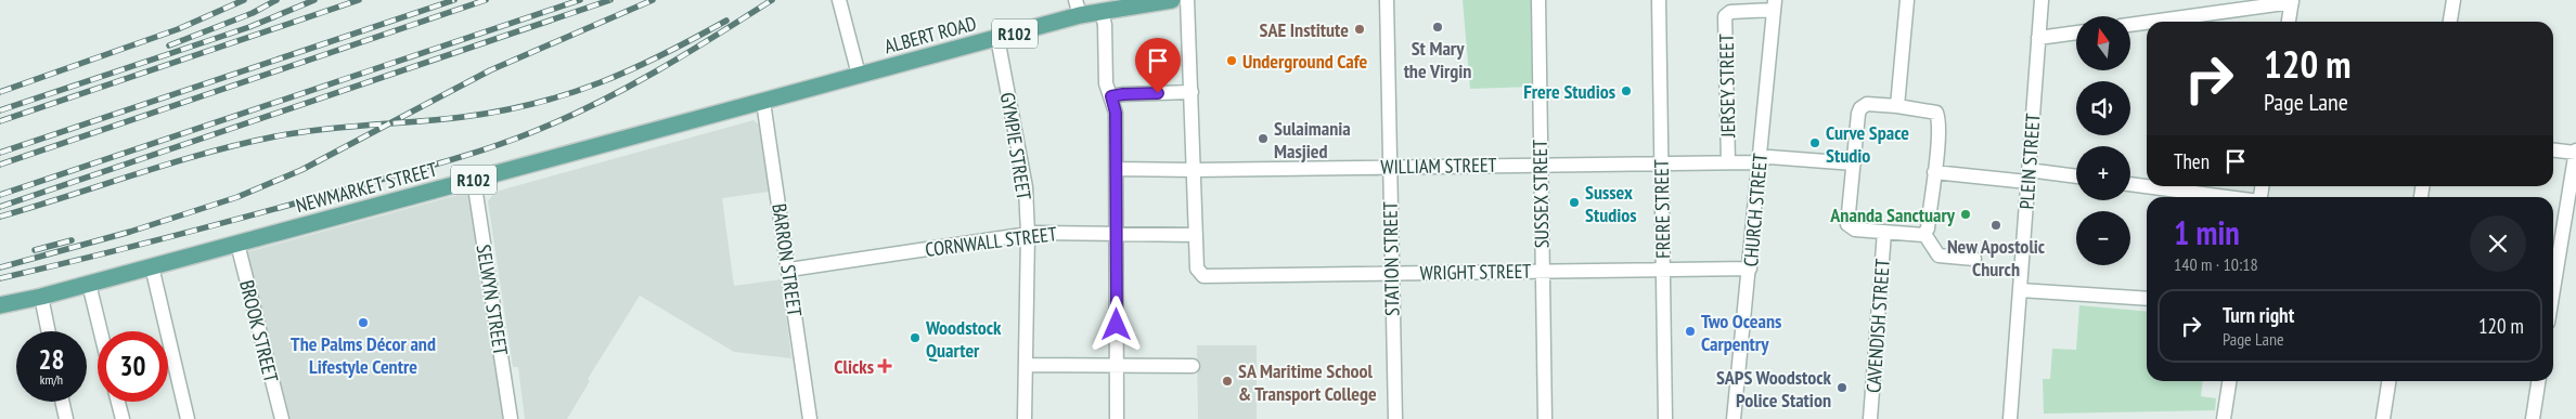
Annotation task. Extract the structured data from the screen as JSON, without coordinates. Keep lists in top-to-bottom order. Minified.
{"streets":{"main road":["R102","ALBERT ROAD","NEWMARKET STREET"],"street":["JERSEY STREET","GYMPIE STREET","PLEIN STREET","WILLIAM STREET","SUSSEX STREET","FRERE STREET","CHURCH STREET","CORNWALL STREET","STATION STREET","BARRON STREET","WRIGHT STREET","SELWYN STREET","CAVENDISH STREET","BROOK STREET"]},"crossings":[["ALBERT ROAD","GYMPIE STREET"],["ALBERT ROAD","NEWMARKET STREET"],["JERSEY STREET","WILLIAM STREET"],["JERSEY STREET","CHURCH STREET"],["GYMPIE STREET","CORNWALL STREET"],["WILLIAM STREET","SUSSEX STREET"],["WILLIAM STREET","FRERE STREET"],["WILLIAM STREET","CHURCH STREET"],["WILLIAM STREET","STATION STREET"],["NEWMARKET STREET","BARRON STREET"],["NEWMARKET STREET","SELWYN STREET"],["NEWMARKET STREET","BROOK STREET"],["SUSSEX STREET","WRIGHT STREET"],["FRERE STREET","WRIGHT STREET"],["CHURCH STREET","WRIGHT STREET"],["CORNWALL STREET","BARRON STREET"],["CORNWALL STREET","WRIGHT STREET"],["STATION STREET","WRIGHT STREET"]],"places":{"other":["St Mary the Virgin","SAE Institute","Underground Cafe","Frere Studios","Sulaimania Masjied","Curve Space Studio","Sussex Studios","Ananda Sanctuary","New Apostolic Church","The Palms Décor and Lifestyle Centre","Two Oceans Carpentry","Woodstock Quarter","SA Maritime School & Transport College","SAPS Woodstock Police Station"],"health":["Clicks"]},"north":"top","page":{"map_buttons":["+","−"],"turn":["120 m","Page Lane"],"then":"Then","heading":["1 min","140 m · 10:18"],"list":[{"name":"Turn right","note":"Page Lane","value":"120 m"}],"speed":"28 km/h","limit":"30"}}
